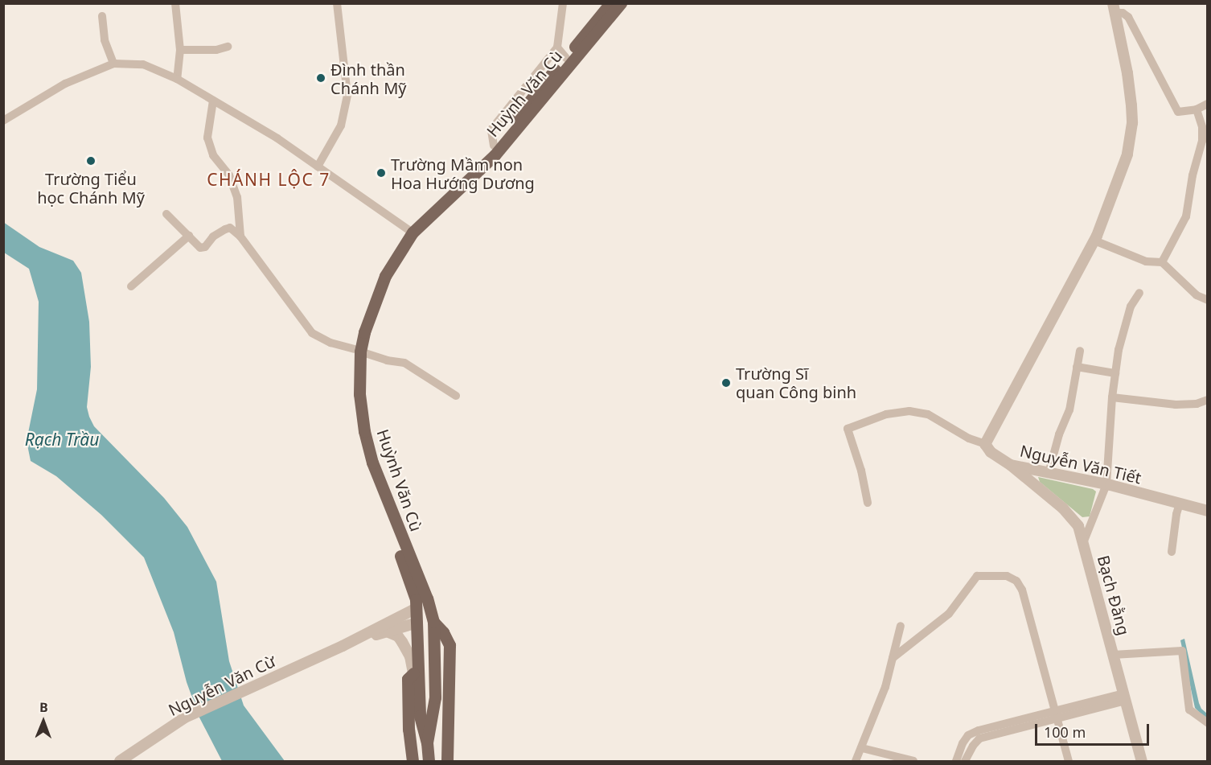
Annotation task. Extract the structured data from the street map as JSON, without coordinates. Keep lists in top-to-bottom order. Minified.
{"streets":{"main road":["Huỳnh Văn Cù"],"street":["Nguyễn Văn Tiết","Bạch Đằng","Nguyễn Văn Cừ"]},"crossings":[["Nguyễn Văn Tiết","Bạch Đằng"]],"districts":["CHÁNH LỘC 7"],"water":["Rạch Trầu"],"places":["Đình thần Chánh Mỹ","Trường Tiểu học Chánh Mỹ","Trường Mầm non Hoa Hướng Dương","Trường Sĩ quan Công binh"],"scale_bar":"100 m","north":"top"}
